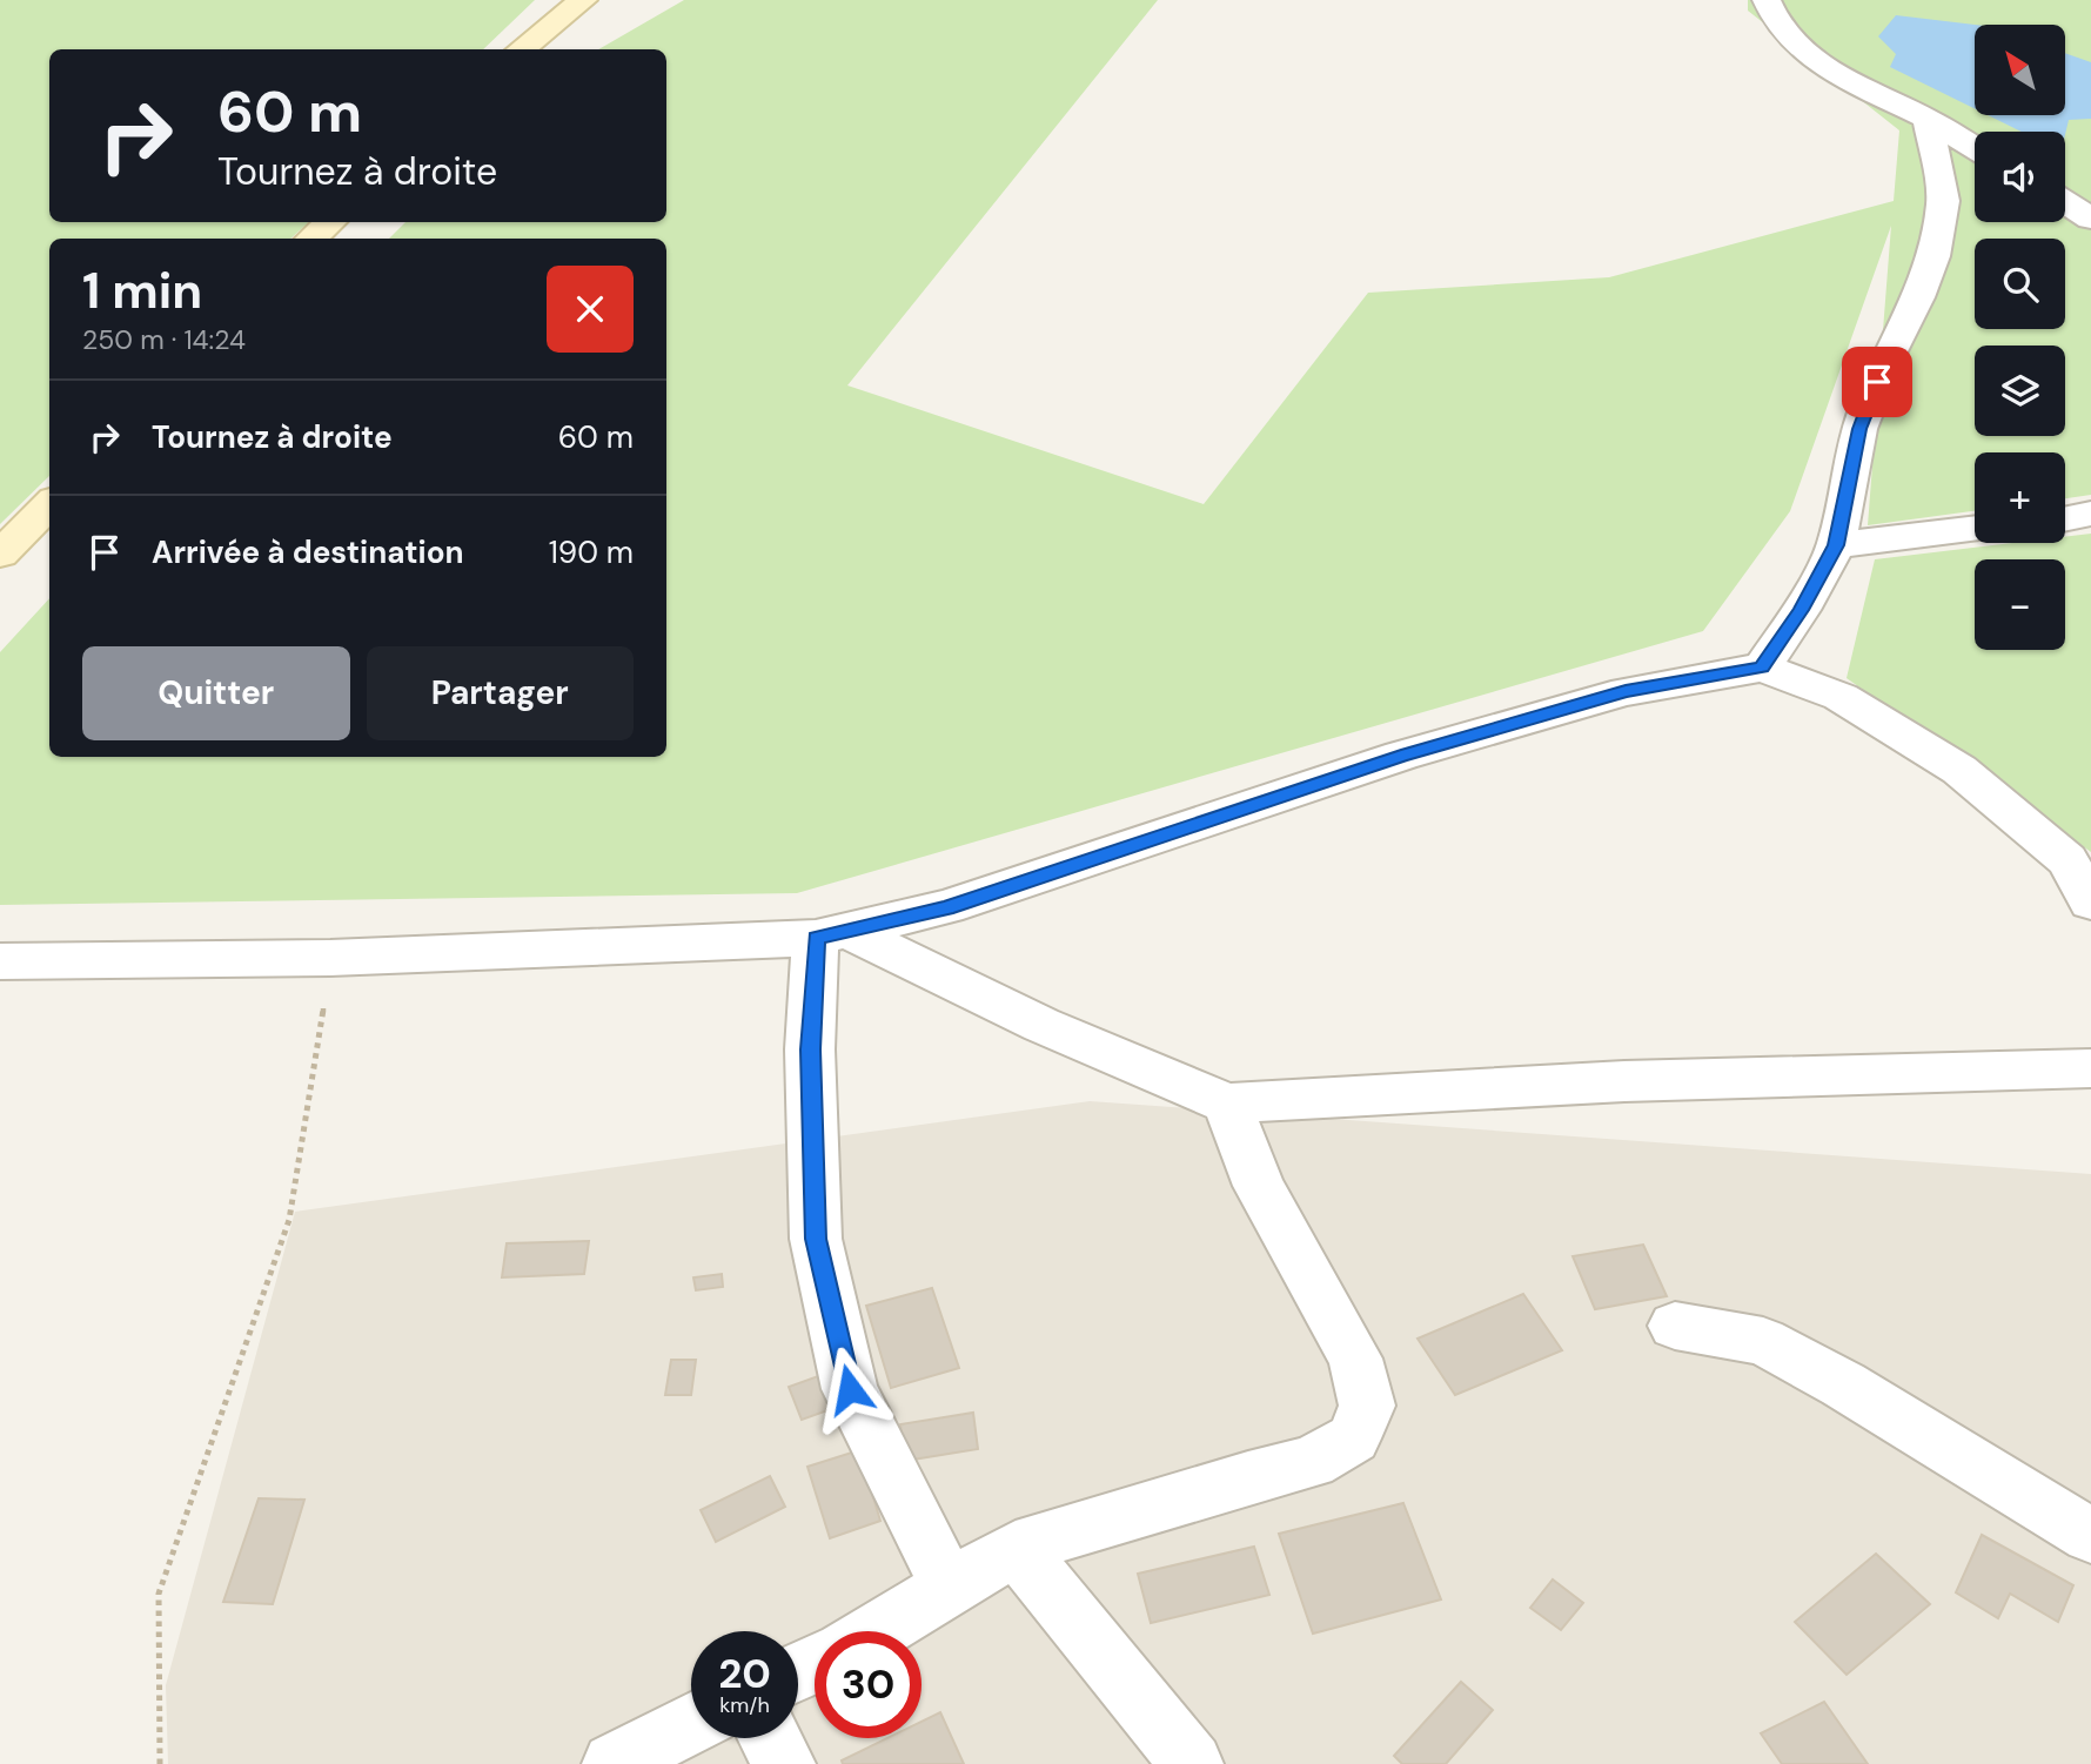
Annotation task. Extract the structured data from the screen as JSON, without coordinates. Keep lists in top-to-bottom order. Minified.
{"north":"top left","page":{"map_buttons":["+","−"],"turn":["60 m","Tournez à droite"],"heading":["1 min","250 m · 14:24"],"list":[{"name":"Tournez à droite","value":"60 m"},{"name":"Arrivée à destination","value":"190 m"}],"buttons":["Quitter","Partager"],"speed":"20 km/h","limit":"30"}}
